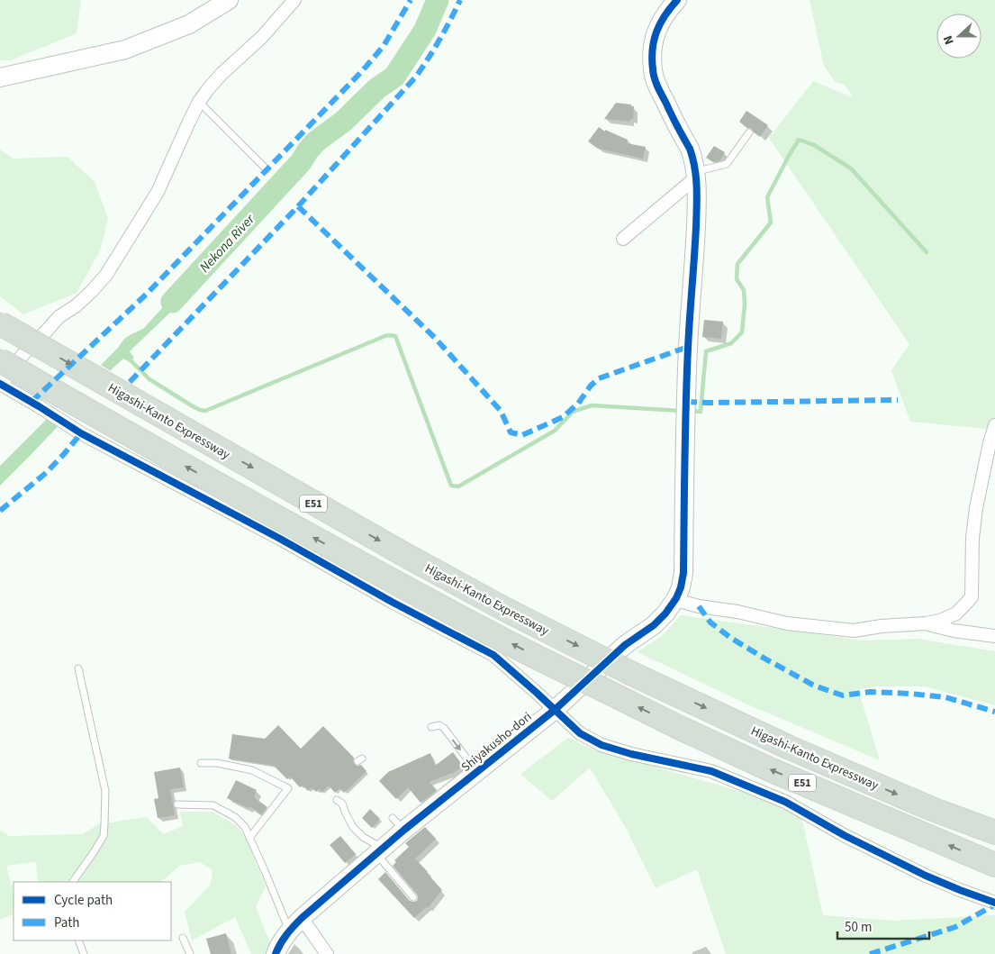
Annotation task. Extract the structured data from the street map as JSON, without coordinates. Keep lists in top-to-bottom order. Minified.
{"streets":{"highway":["Higashi-Kanto Expressway","E51"],"street":["Shiyakusho-dori"]},"water":["Nekona River"],"legend":["Cycle path","Path"],"scale_bar":"50 m","north":"left"}
